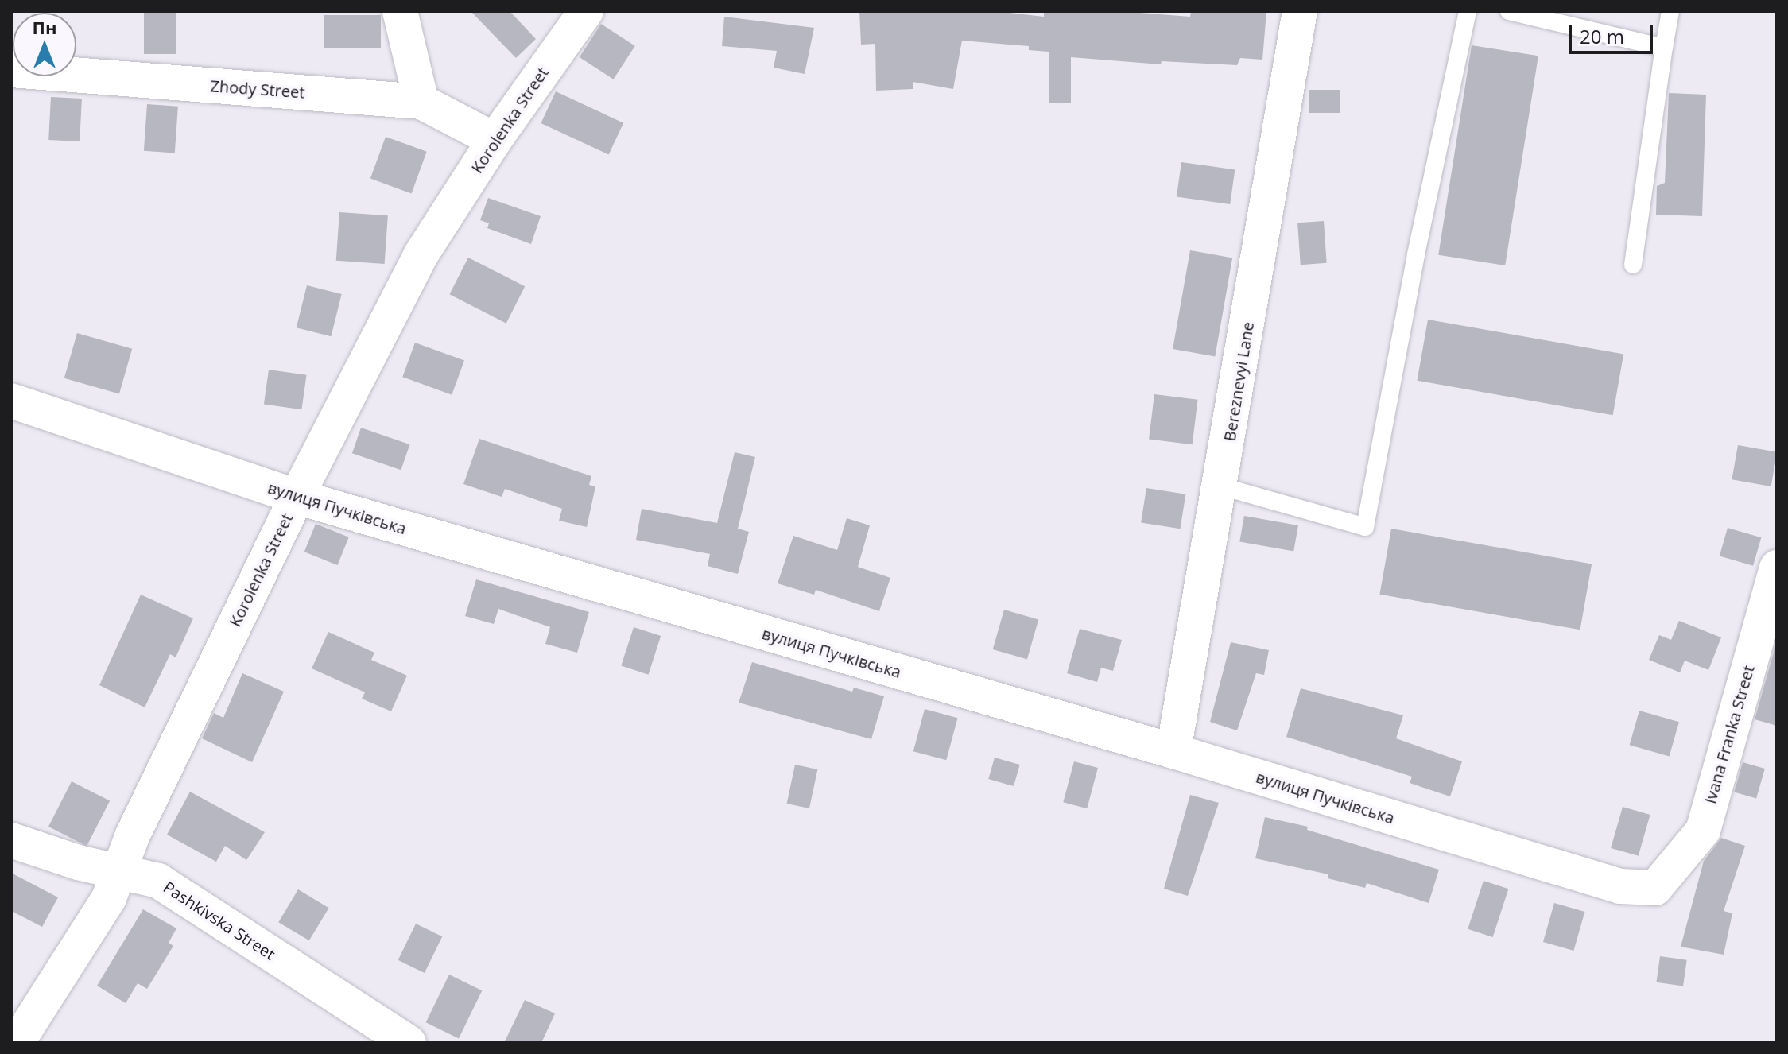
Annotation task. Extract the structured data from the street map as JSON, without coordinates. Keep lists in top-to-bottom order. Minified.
{"streets":{"street":["Zhody Street","Korolenka Street","Bereznevyi Lane","вулиця Пучківська","Ivana Franka Street","Pashkivska Street"]},"crossings":[["Zhody Street","Korolenka Street"],["Korolenka Street","вулиця Пучківська"],["Korolenka Street","Pashkivska Street"],["Bereznevyi Lane","вулиця Пучківська"],["вулиця Пучківська","Ivana Franka Street"]],"scale_bar":"20 m","north":"top"}
